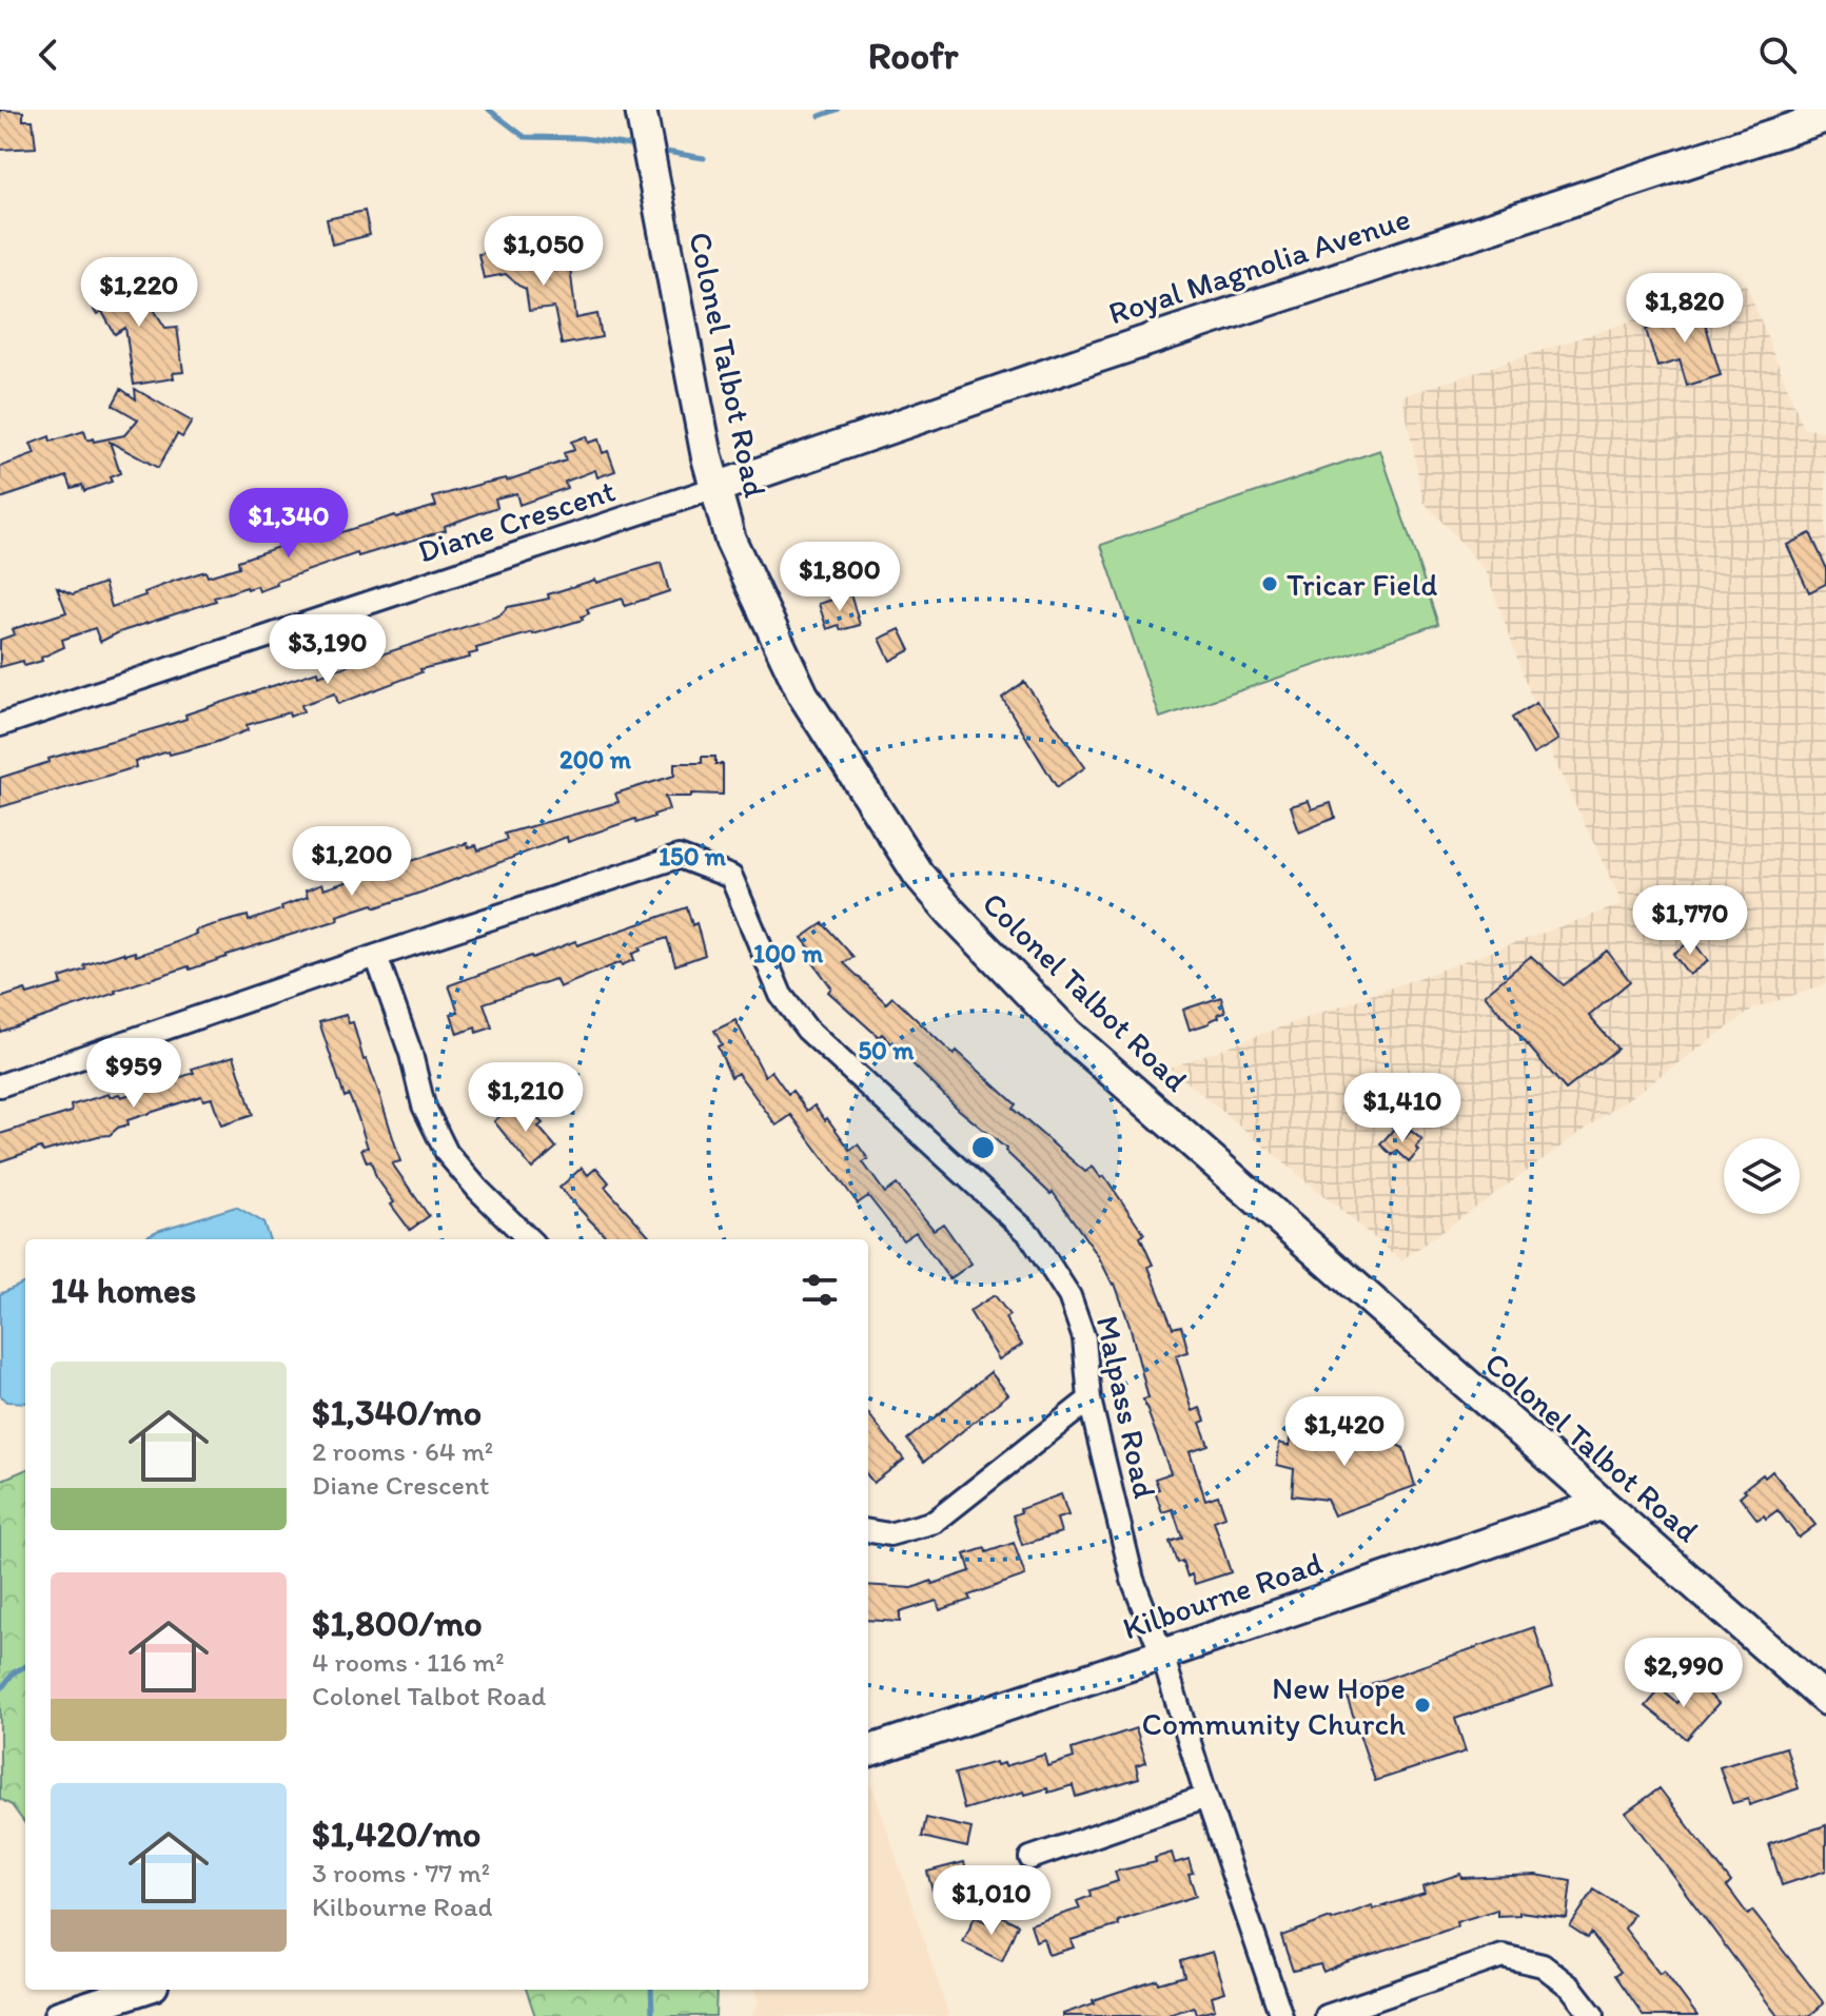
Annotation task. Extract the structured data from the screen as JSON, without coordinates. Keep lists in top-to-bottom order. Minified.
{"streets":{"main road":["Royal Magnolia Avenue","Colonel Talbot Road","Kilbourne Road"],"street":["Diane Crescent","Malpass Road"]},"crossings":[["Royal Magnolia Avenue","Colonel Talbot Road"],["Royal Magnolia Avenue","Diane Crescent"],["Colonel Talbot Road","Diane Crescent"],["Colonel Talbot Road","Kilbourne Road"],["Malpass Road","Kilbourne Road"]],"places":["Tricar Field","New Hope Community Church"],"page":{"header":"Roofr","price":["$1,050","$1,220","$1,820","$1,340","$1,800","$3,190","$1,200","$1,770","$959","$1,210","$1,410","$1,420","$2,990","$1,010"],"heading":"14 homes","list":[{"name":"$1,340/mo","note":"2 rooms · 64 m² · Diane Crescent"},{"name":"$1,800/mo","note":"4 rooms · 116 m² · Colonel Talbot Road"},{"name":"$1,420/mo","note":"3 rooms · 77 m² · Kilbourne Road"}]},"rings":["200 m","150 m","100 m","50 m"]}
